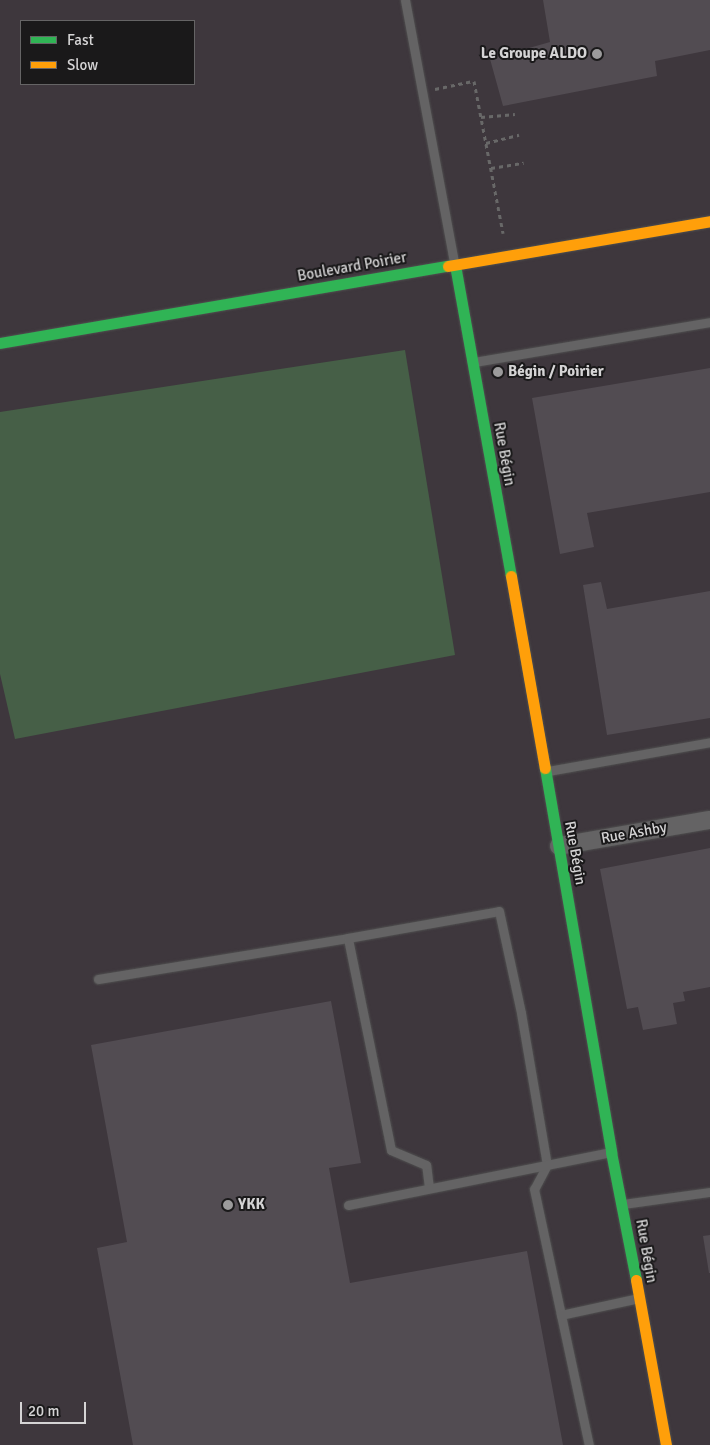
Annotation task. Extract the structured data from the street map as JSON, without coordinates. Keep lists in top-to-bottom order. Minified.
{"streets":{"street":["Boulevard Poirier","Rue Bégin","Rue Ashby"]},"crossings":[["Boulevard Poirier","Rue Bégin"],["Rue Bégin","Rue Ashby"]],"places":["Le Groupe ALDO","Bégin / Poirier","YKK"],"legend":["Fast","Slow"],"scale_bar":"20 m"}
